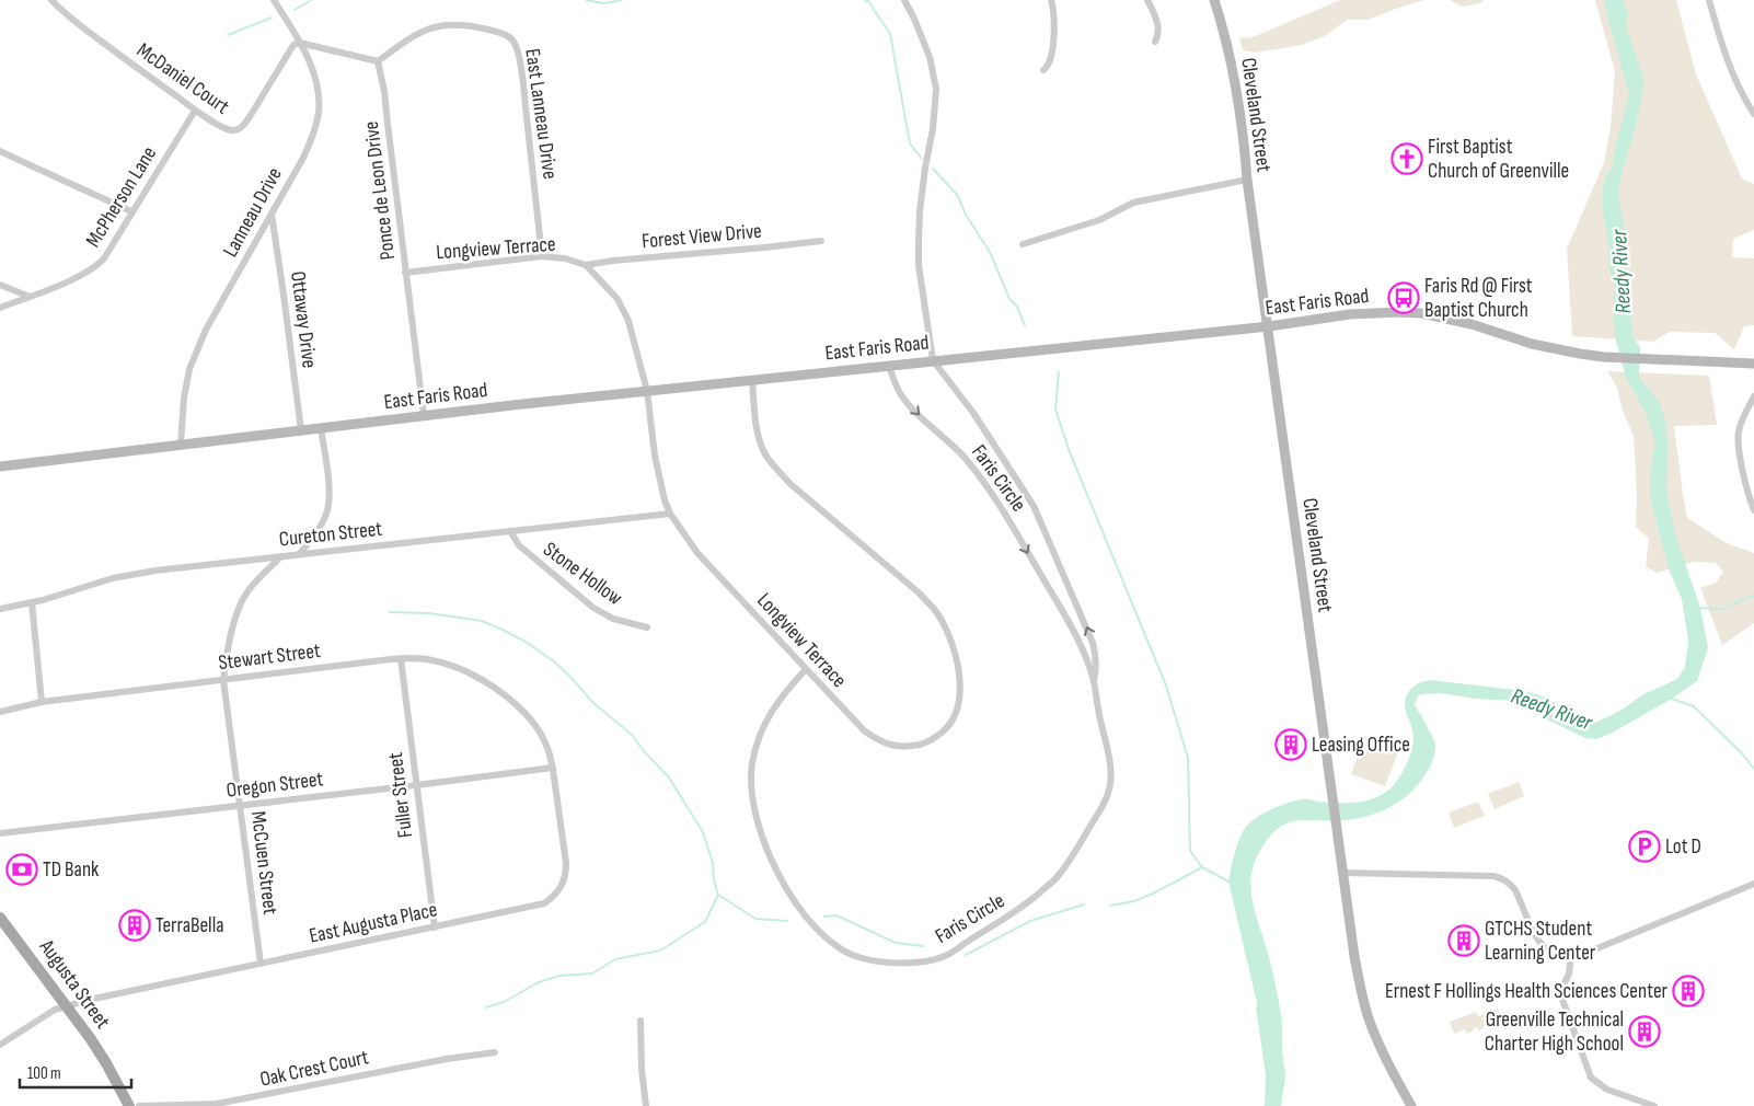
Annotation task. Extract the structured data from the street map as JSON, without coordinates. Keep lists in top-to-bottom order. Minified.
{"streets":{"main road":["Cleveland Street","East Faris Road","Augusta Street"],"street":["McDaniel Court","East Lanneau Drive","Ponce de Leon Drive","McPherson Lane","Lanneau Drive","Forest View Drive","Longview Terrace","Ottaway Drive","Faris Circle","Cureton Street","Stone Hollow","Stewart Street","Oregon Street","Fuller Street","McCuen Street","East Augusta Place","Oak Crest Court"]},"crossings":[["McDaniel Court","McPherson Lane"],["McDaniel Court","Lanneau Drive"],["East Lanneau Drive","Ponce de Leon Drive"],["East Lanneau Drive","Longview Terrace"],["Cleveland Street","East Faris Road"],["Ponce de Leon Drive","Longview Terrace"],["Ponce de Leon Drive","East Faris Road"],["Lanneau Drive","East Faris Road"],["Lanneau Drive","Ottaway Drive"],["Forest View Drive","Longview Terrace"],["Longview Terrace","East Faris Road"],["Longview Terrace","Faris Circle"],["Longview Terrace","Cureton Street"],["East Faris Road","Ottaway Drive"],["East Faris Road","Faris Circle"],["Cureton Street","Stone Hollow"],["Cureton Street","McCuen Street"],["Stewart Street","Oregon Street"],["Stewart Street","Fuller Street"],["Stewart Street","McCuen Street"],["Stewart Street","East Augusta Place"],["Oregon Street","Fuller Street"],["Oregon Street","McCuen Street"],["Oregon Street","East Augusta Place"],["Fuller Street","East Augusta Place"],["McCuen Street","East Augusta Place"],["East Augusta Place","Augusta Street"]],"water":["Reedy River"],"places":{"church":["First Baptist Church of Greenville"],"bus stop":["Faris Rd @ First Baptist Church"],"building":["Leasing Office","TerraBella","GTCHS Student Learning Center","Ernest F Hollings Health Sciences Center","Greenville Technical Charter High School"],"parking":["Lot D"],"bank":["TD Bank"]},"scale_bar":"100 m"}
